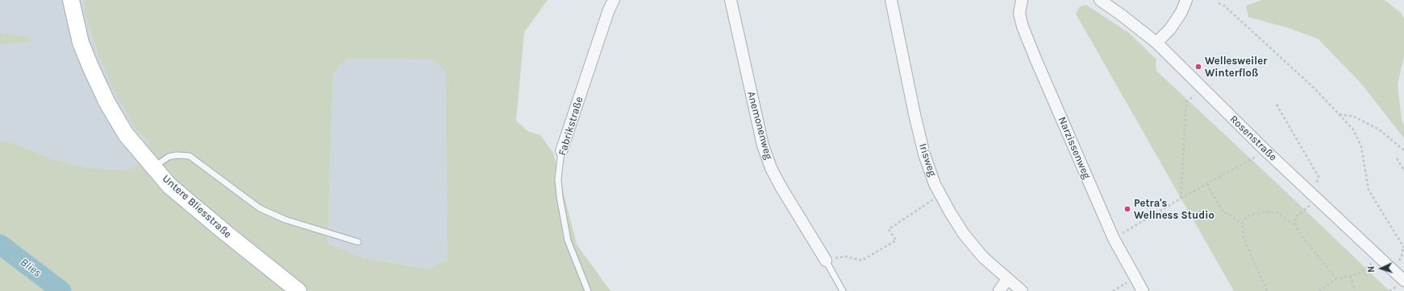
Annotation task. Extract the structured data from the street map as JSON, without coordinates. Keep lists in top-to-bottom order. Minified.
{"streets":{"main road":["Untere Bliesstraße"],"street":["Anemonenweg","Fabrikstraße","Rosenstraße","Narzissenweg","Irisweg"]},"water":["Blies"],"places":["Wellesweiler Winterfloß","Petra's Wellness Studio"],"north":"left"}
